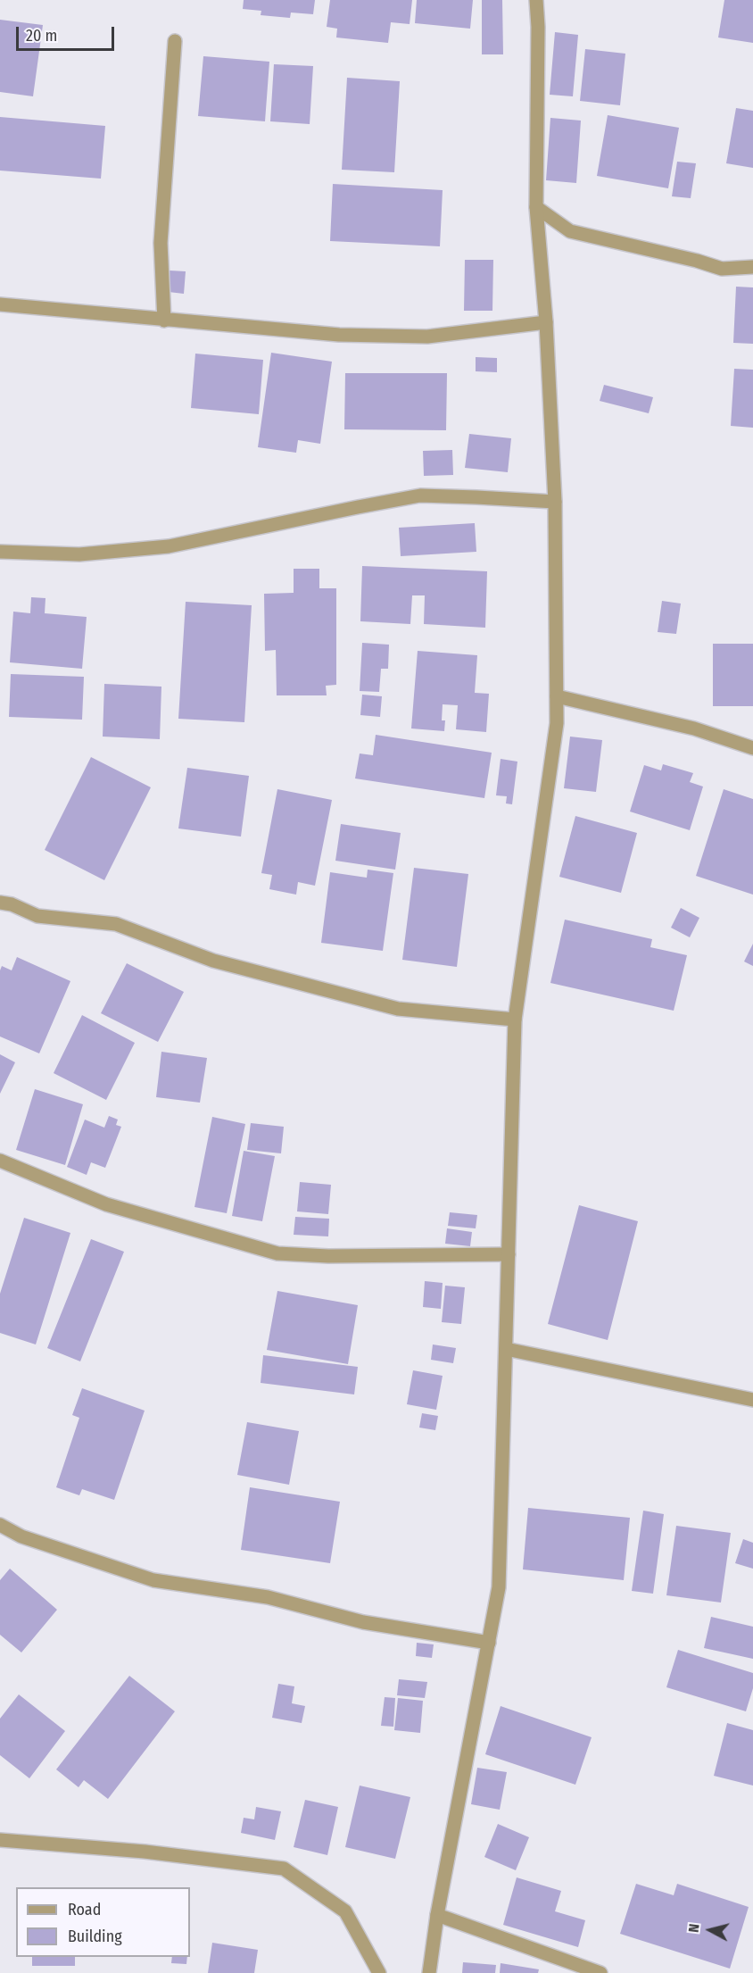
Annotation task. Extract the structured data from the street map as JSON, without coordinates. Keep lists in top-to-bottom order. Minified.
{"legend":["Road","Building"],"scale_bar":"20 m","north":"left"}
